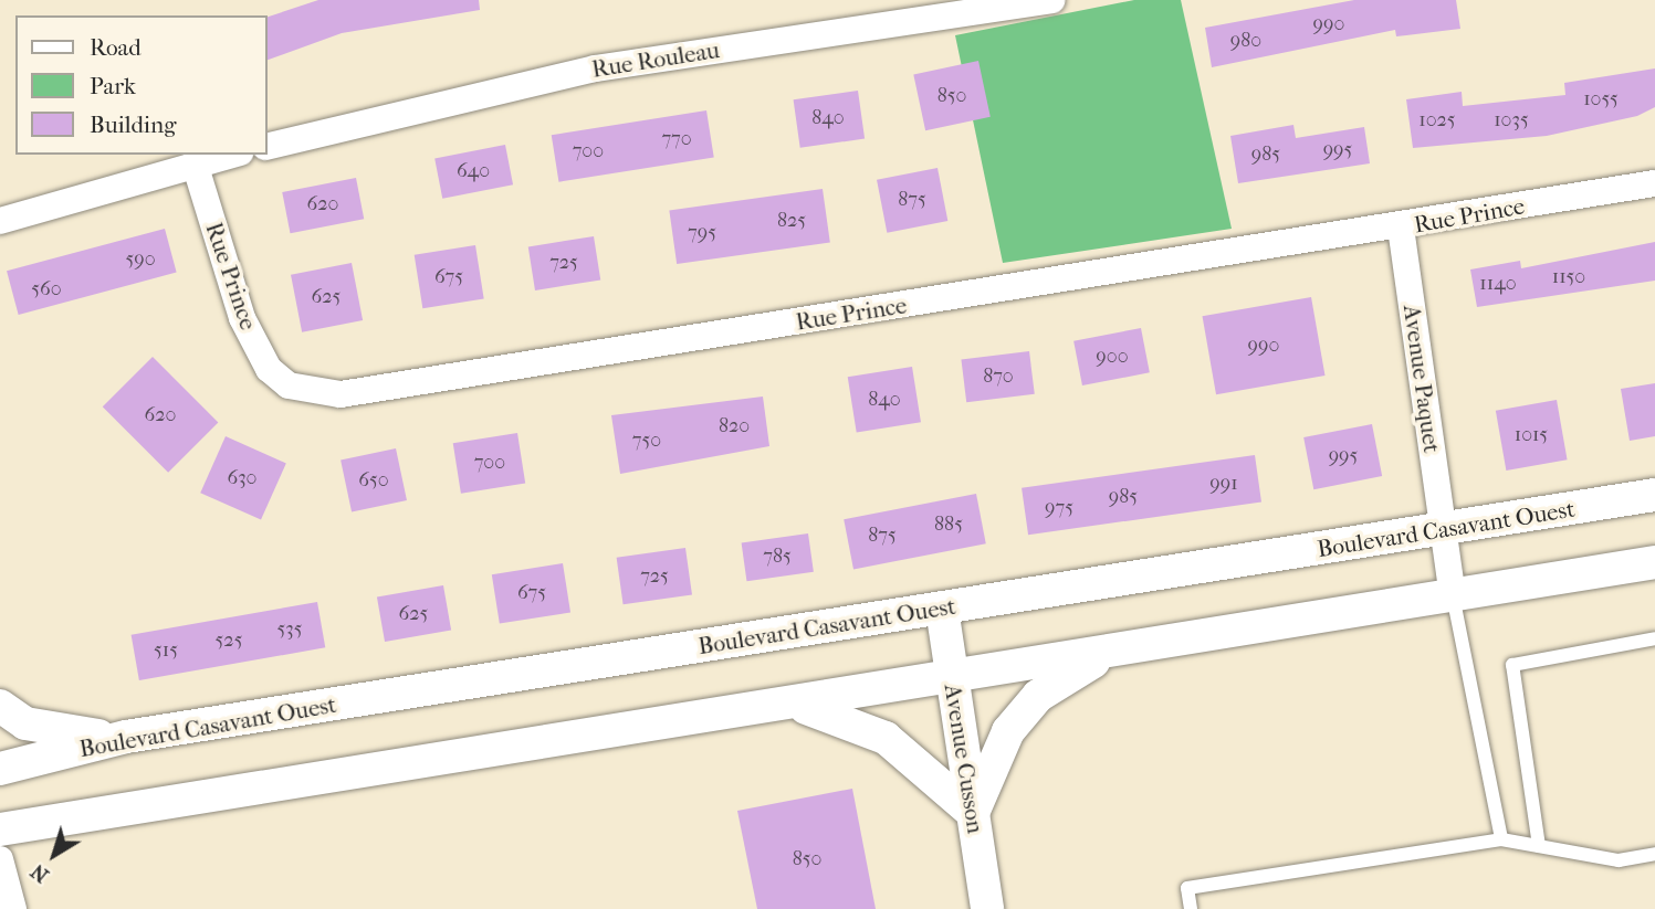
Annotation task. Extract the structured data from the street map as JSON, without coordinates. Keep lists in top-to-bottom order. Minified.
{"streets":{"street":["Rue Rouleau","Rue Prince","Avenue Paquet","Boulevard Casavant Ouest","Avenue Cusson"]},"crossings":[["Rue Prince","Avenue Paquet"],["Avenue Paquet","Boulevard Casavant Ouest"],["Boulevard Casavant Ouest","Avenue Cusson"]],"house_numbers":["990","980","850","1055","840","1025","1035","770","995","700","985","640","875","620","825","795","590","725","675","1150","1140","560","625","990","900","870","840","620","820","1015","750","995","700","630","650","991","985","975","885","875","785","725","675","625","535","525","515","850"],"legend":["Road","Park","Building"],"north":"bottom left"}
